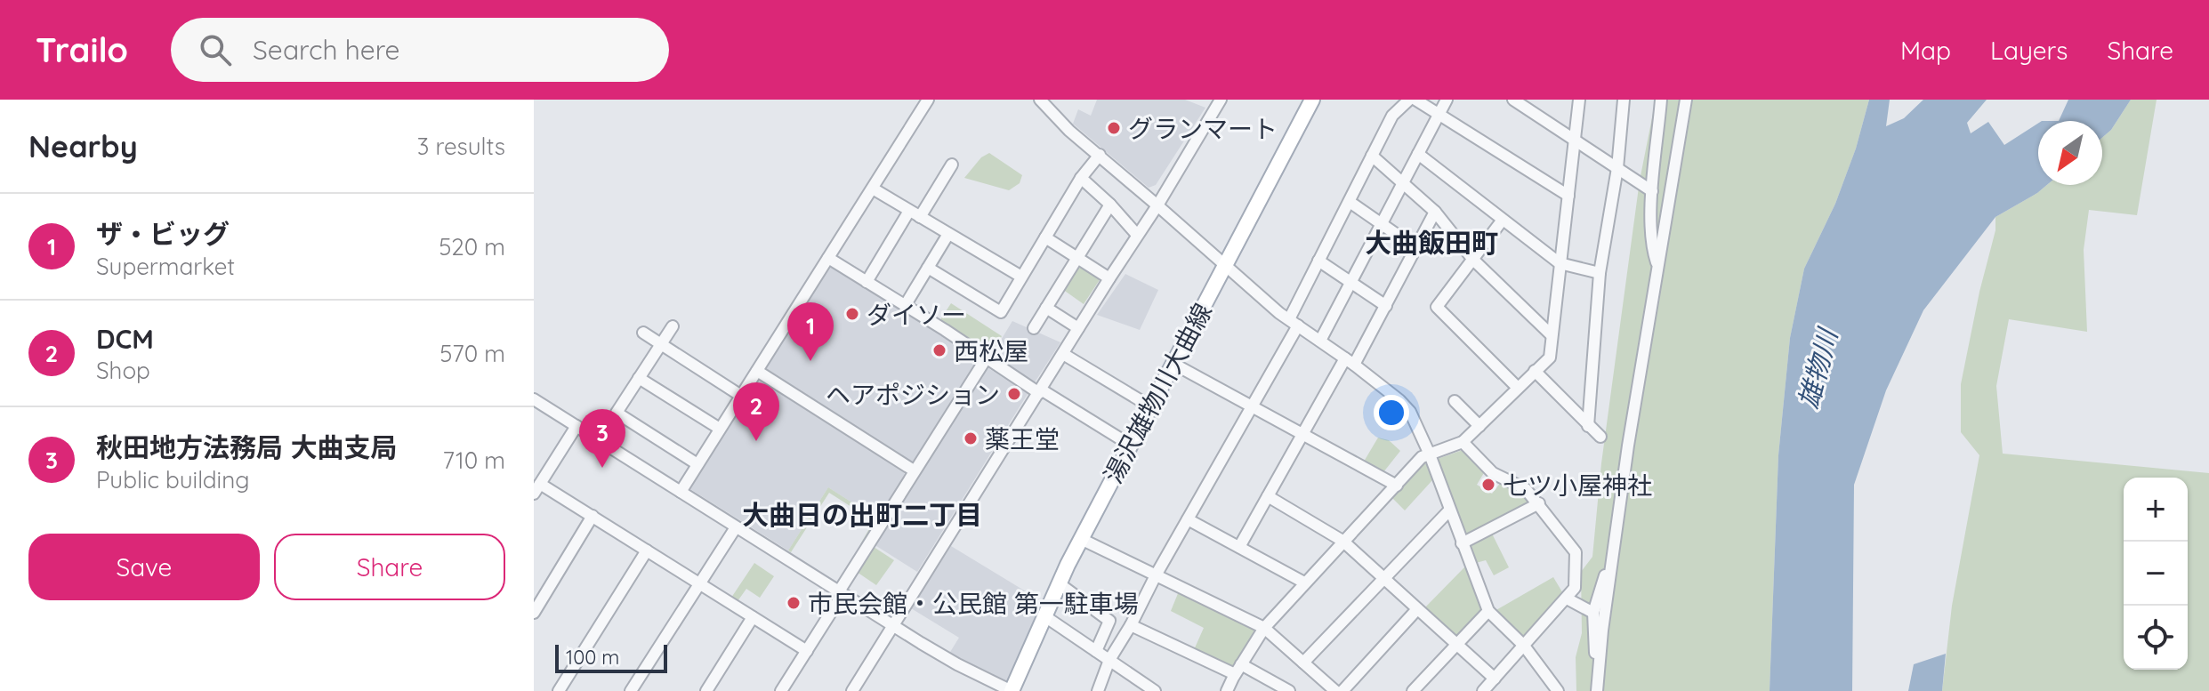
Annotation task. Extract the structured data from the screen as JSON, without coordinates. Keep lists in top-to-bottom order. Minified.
{"streets":{"main road":["湯沢雄物川大曲線"]},"districts":["大曲飯田町","大曲日の出町二丁目"],"water":["雄物川"],"places":["グランマート","ダイソー","西松屋","ヘアポジション","薬王堂","七ツ小屋神社","市民会館・公民館 第一駐車場"],"scale_bar":"100 m","north":"bottom left","page":{"header":"Trailo","search":"Search here","nav":["Map","Layers","Share"],"heading":["Nearby","3 results"],"list":[{"mark":"1","name":"ザ・ビッグ","note":"Supermarket","value":"520 m"},{"mark":"2","name":"DCM","note":"Shop","value":"570 m"},{"mark":"3","name":"秋田地方法務局 大曲支局","note":"Public building","value":"710 m"}],"pins":["1","2","3"],"map_buttons":["+","−"],"buttons":["Save","Share"],"scale":"100 m"}}
